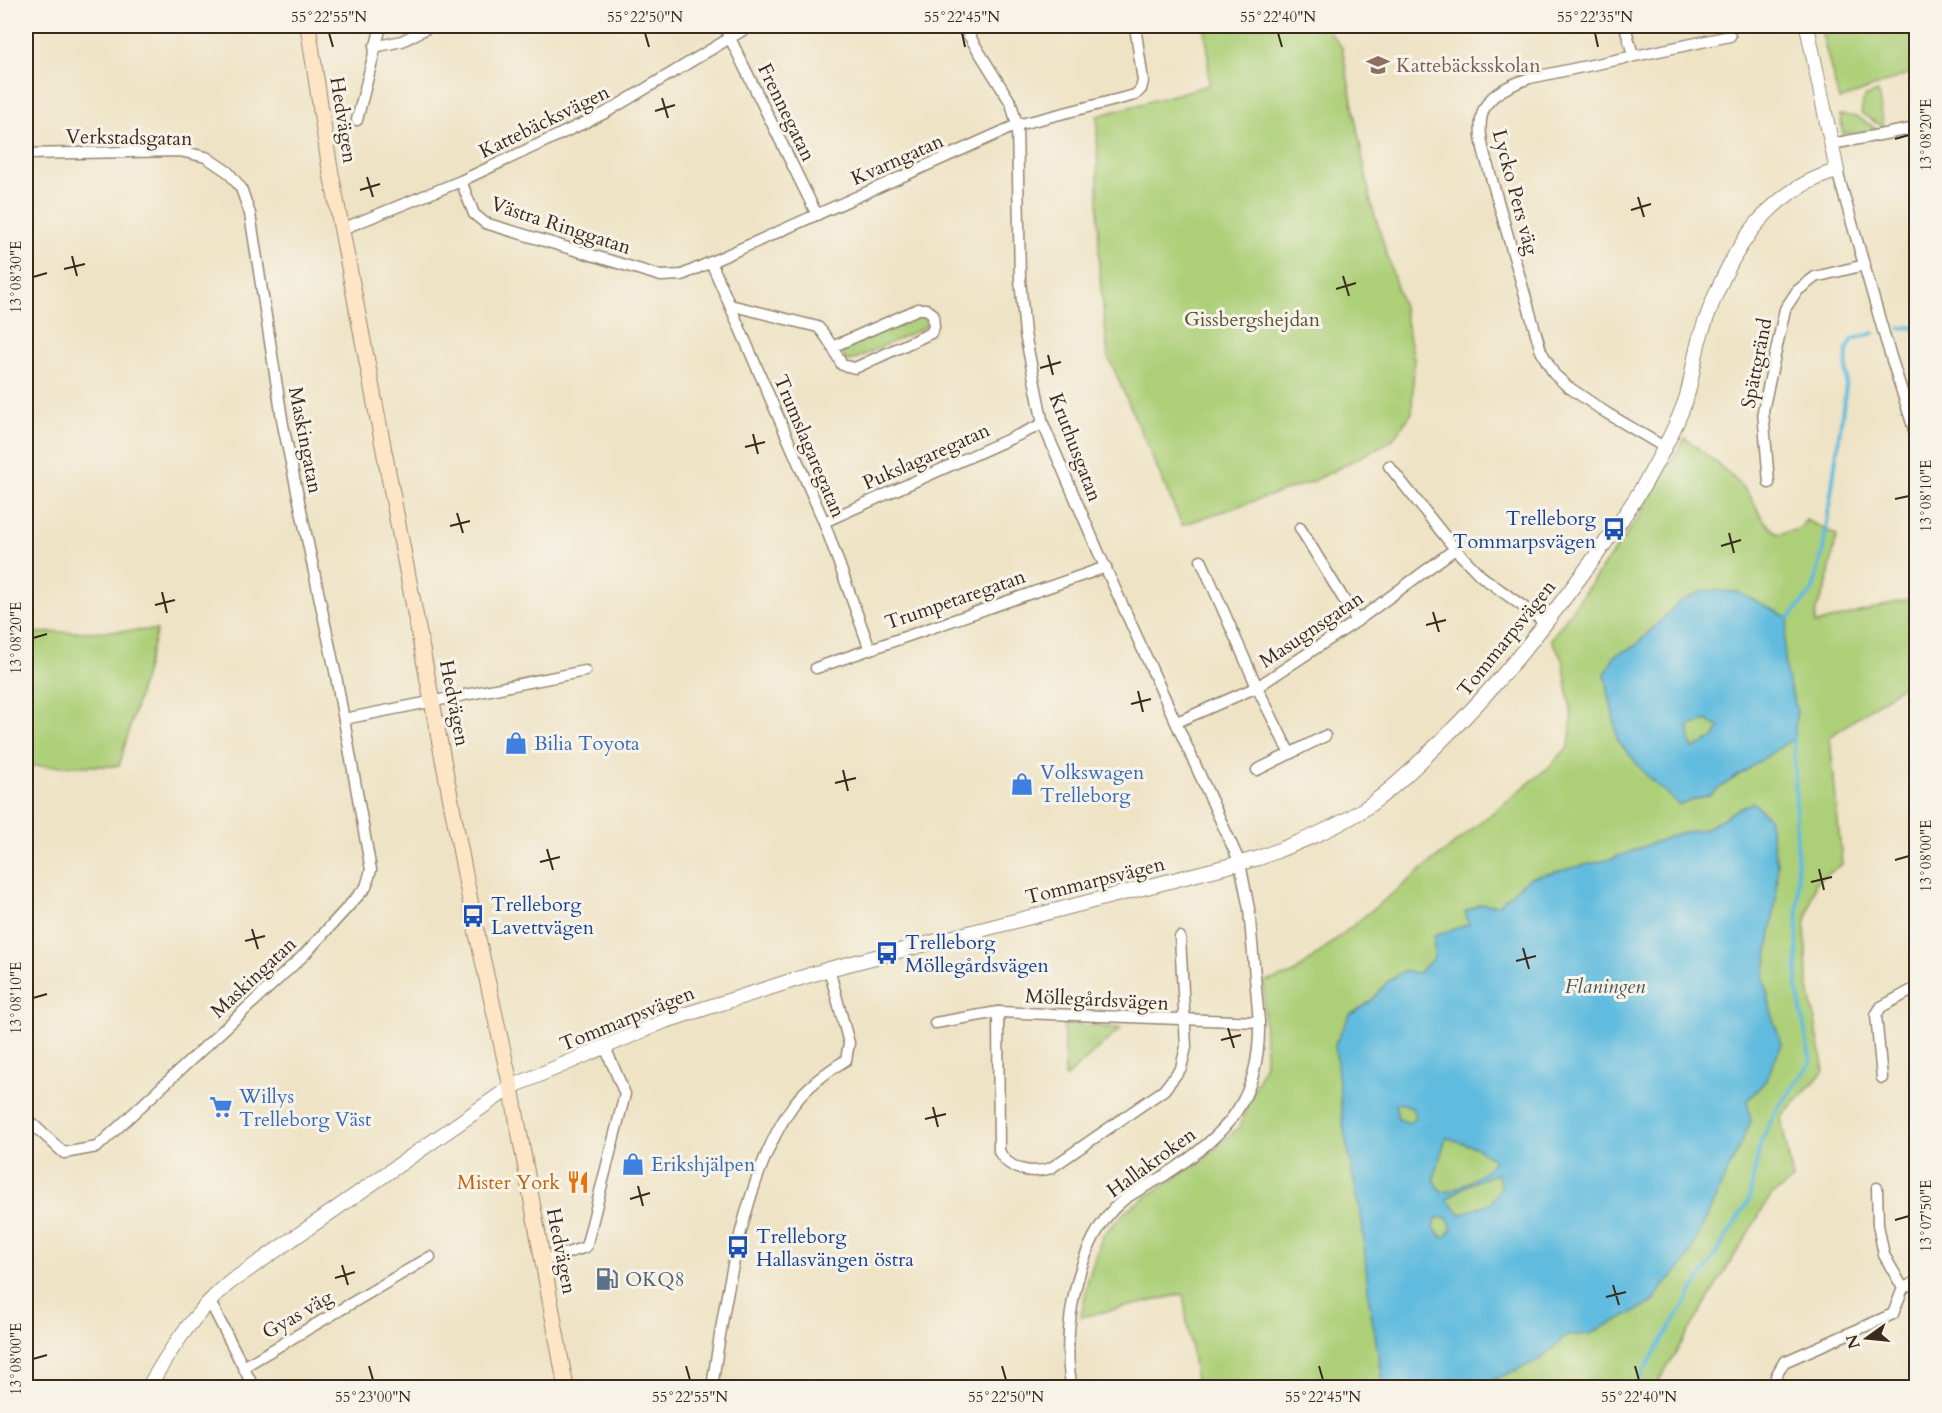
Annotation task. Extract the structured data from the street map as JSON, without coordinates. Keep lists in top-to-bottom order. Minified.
{"streets":{"main road":["Hedvägen"],"street":["Frennegatan","Kattebäcksvägen","Verkstadsgatan","Kvarngatan","Lycko Pers väg","Västra Ringgatan","Spättgränd","Maskingatan","Trumslagaregatan","Kruthusgatan","Pukslagaregatan","Trumpetaregatan","Masugnsgatan","Tommarpsvägen","Möllegårdsvägen","Hallakroken","Gyas väg"]},"crossings":[["Frennegatan","Kattebäcksvägen"],["Frennegatan","Kvarngatan"],["Hedvägen","Kattebäcksvägen"],["Hedvägen","Tommarpsvägen"],["Kattebäcksvägen","Västra Ringgatan"],["Verkstadsgatan","Maskingatan"],["Kvarngatan","Västra Ringgatan"],["Kvarngatan","Trumslagaregatan"],["Kvarngatan","Kruthusgatan"],["Lycko Pers väg","Tommarpsvägen"],["Trumslagaregatan","Pukslagaregatan"],["Trumslagaregatan","Trumpetaregatan"],["Kruthusgatan","Pukslagaregatan"],["Kruthusgatan","Trumpetaregatan"],["Kruthusgatan","Masugnsgatan"],["Kruthusgatan","Tommarpsvägen"],["Kruthusgatan","Hallakroken"],["Tommarpsvägen","Hallakroken"],["Möllegårdsvägen","Hallakroken"]],"water":["Flaningen"],"parks":["Gissbergshejdan"],"places":{"school or university":["Kattebäcksskolan"],"bus stop":["Trelleborg Tommarpsvägen","Trelleborg Lavettvägen","Trelleborg Möllegårdsvägen","Trelleborg Hallasvängen östra"],"shop":["Bilia Toyota","Volkswagen Trelleborg","Erikshjälpen"],"supermarket":["Willys Trelleborg Väst"],"restaurant":["Mister York"],"fuel station":["OKQ8"]},"north":"left","coordinates":["55°22'55\"N","55°22'50\"N","55°22'45\"N","55°22'40\"N","55°22'35\"N","13°08'20\"E","13°08'30\"E","13°08'10\"E","13°08'00\"E","13°07'50\"E","55°23'00\"N"]}
